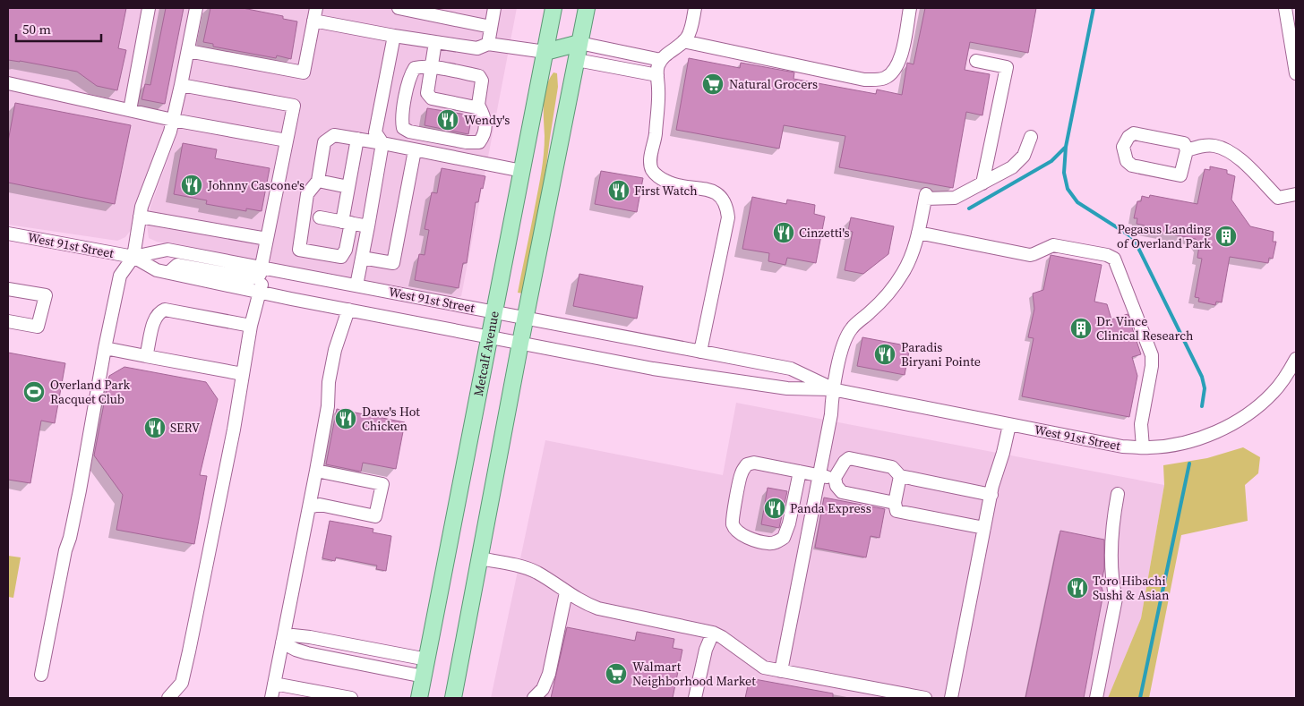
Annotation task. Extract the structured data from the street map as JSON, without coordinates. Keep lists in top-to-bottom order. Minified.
{"streets":{"main road":["Metcalf Avenue"],"street":["West 91st Street"]},"crossings":[["West 91st Street","Metcalf Avenue"]],"places":{"supermarket":["Natural Grocers","Walmart Neighborhood Market"],"restaurant":["Wendy's","Johnny Cascone's","First Watch","Cinzetti's","Paradis Biryani Pointe","Dave's Hot Chicken","SERV","Panda Express","Toro Hibachi Sushi & Asian"],"building":["Pegasus Landing of Overland Park","Dr. Vince Clinical Research"],"sports":["Overland Park Racquet Club"]},"scale_bar":"50 m"}
